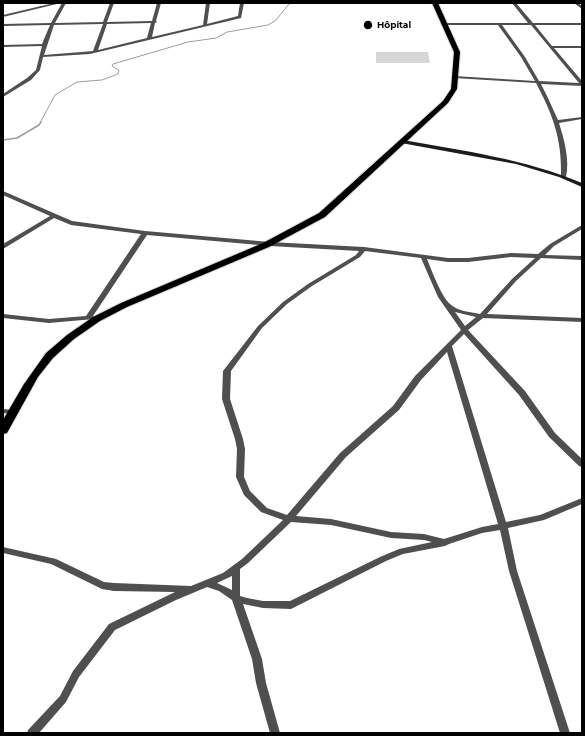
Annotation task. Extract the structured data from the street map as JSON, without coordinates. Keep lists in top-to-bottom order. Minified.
{"places":["Hôpital"]}
